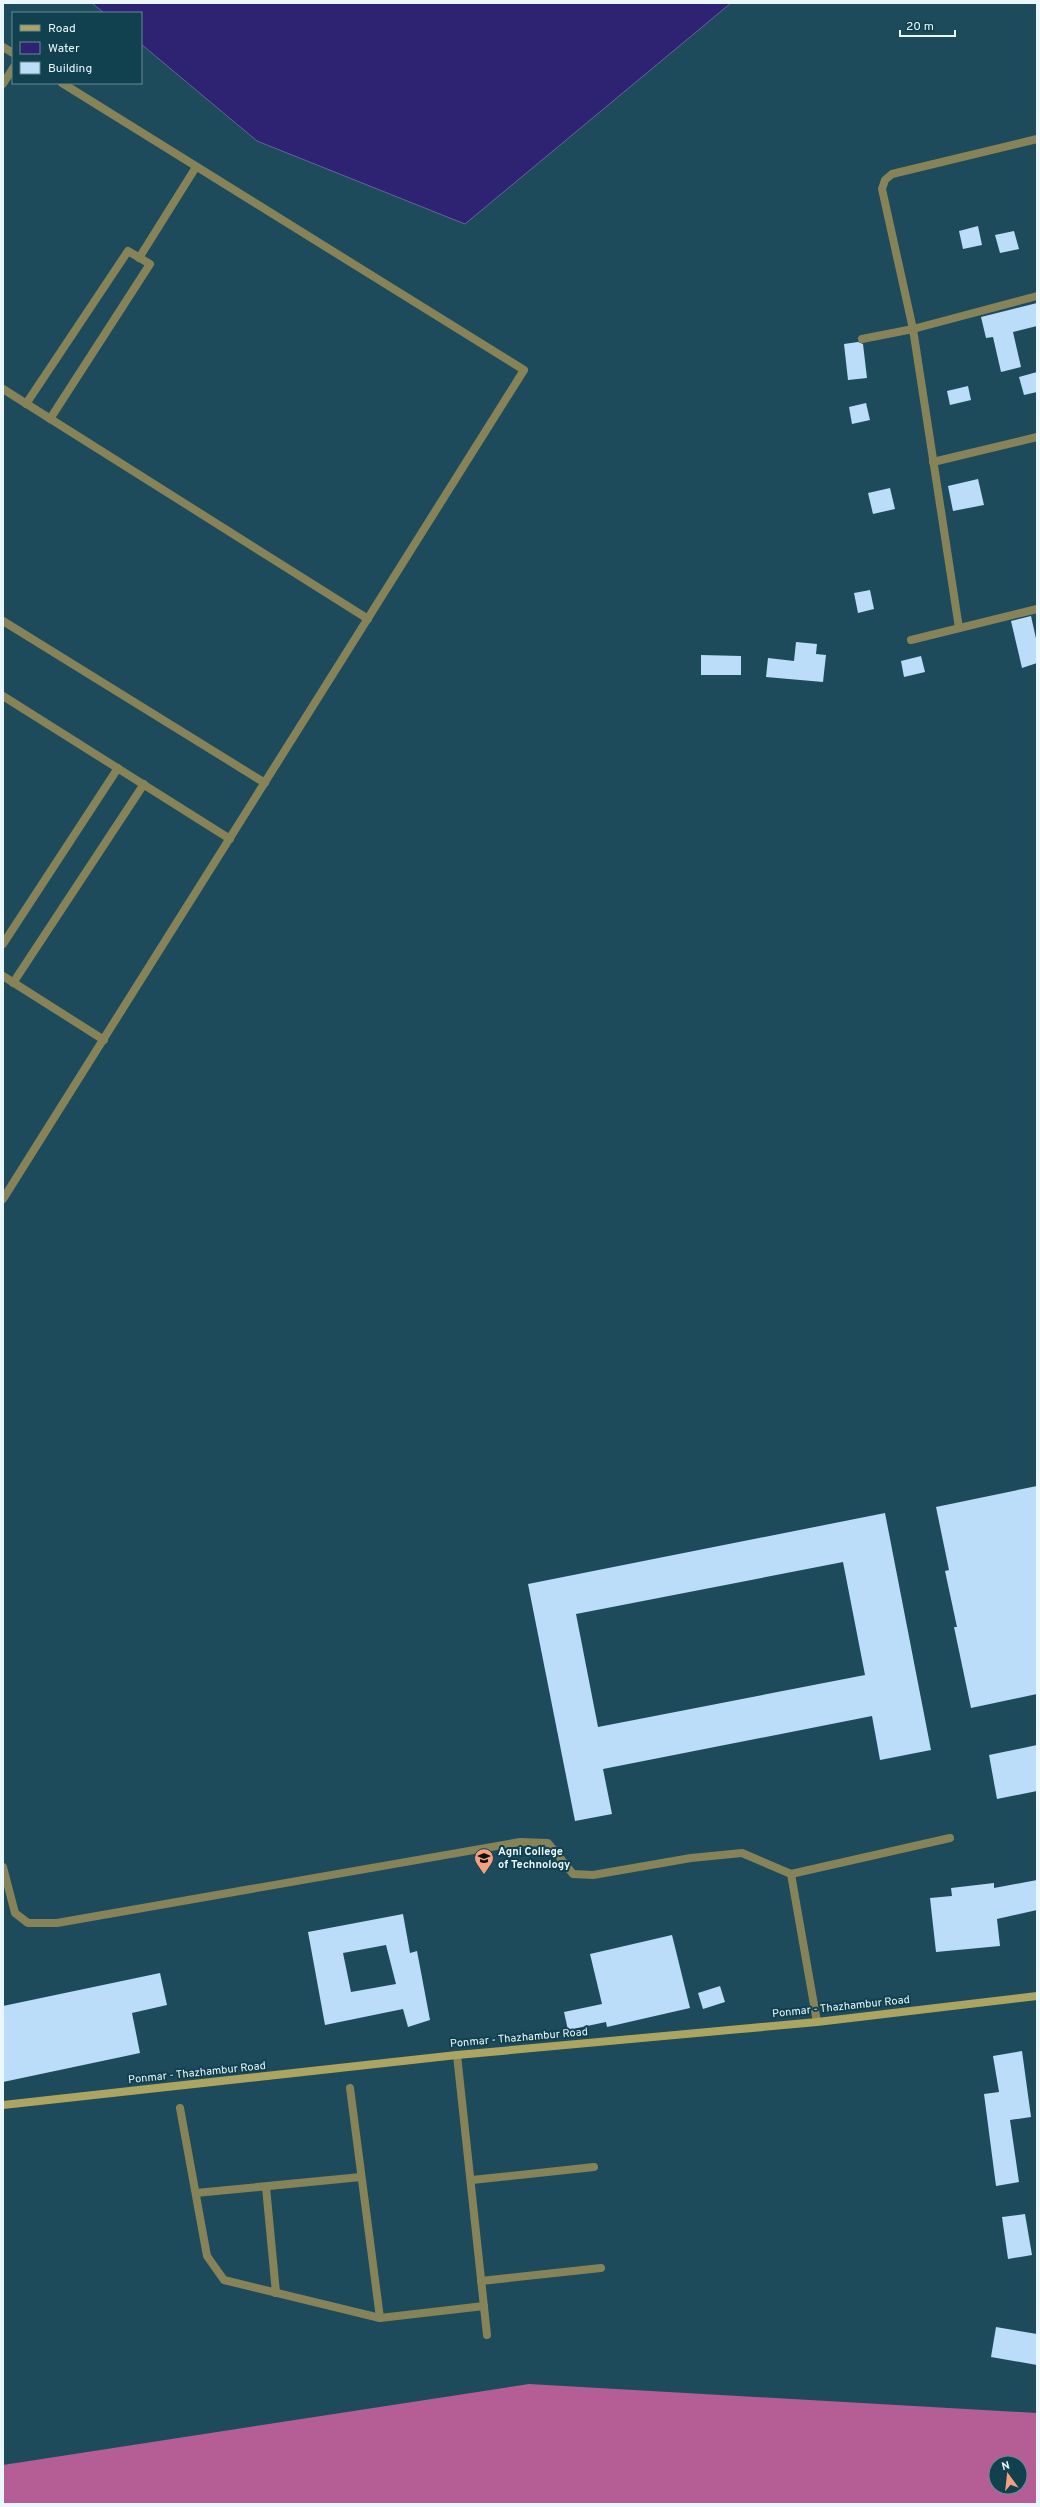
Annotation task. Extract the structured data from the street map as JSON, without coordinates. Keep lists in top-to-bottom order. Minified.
{"streets":{"street":["Ponmar - Thazhambur Road"]},"places":{"school or university":["Agni College of Technology"]},"legend":["Road","Water","Building"],"scale_bar":"20 m","north":"top"}
